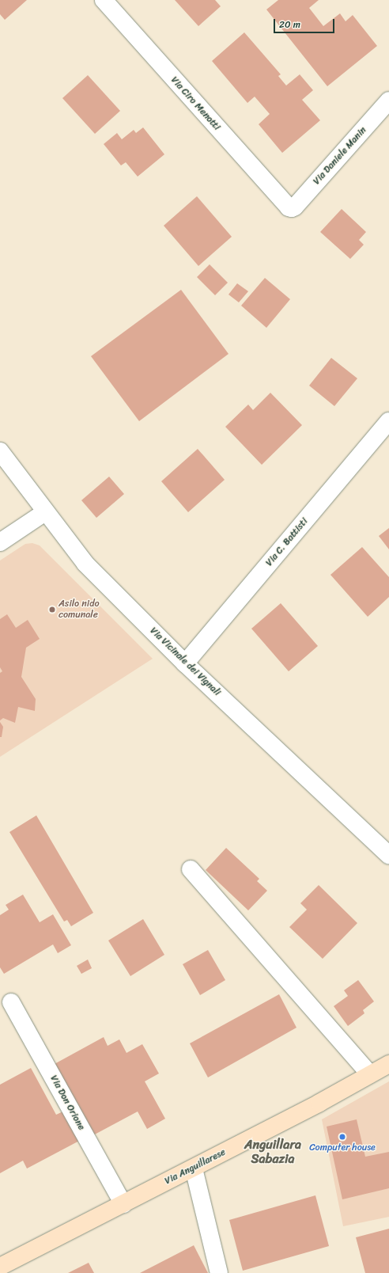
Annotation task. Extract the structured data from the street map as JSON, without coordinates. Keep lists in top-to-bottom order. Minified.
{"streets":{"main road":["Via Anguillarese"],"street":["Via Ciro Menotti","Via Daniele Manin","Via C. Battisti","Via Vicinale dei Vignali","Via Don Orione"]},"crossings":[["Via Ciro Menotti","Via Daniele Manin"],["Via C. Battisti","Via Vicinale dei Vignali"],["Via Don Orione","Via Anguillarese"]],"districts":["Anguillara Sabazia"],"places":["Asilo nido comunale","Computer house"],"scale_bar":"20 m"}
